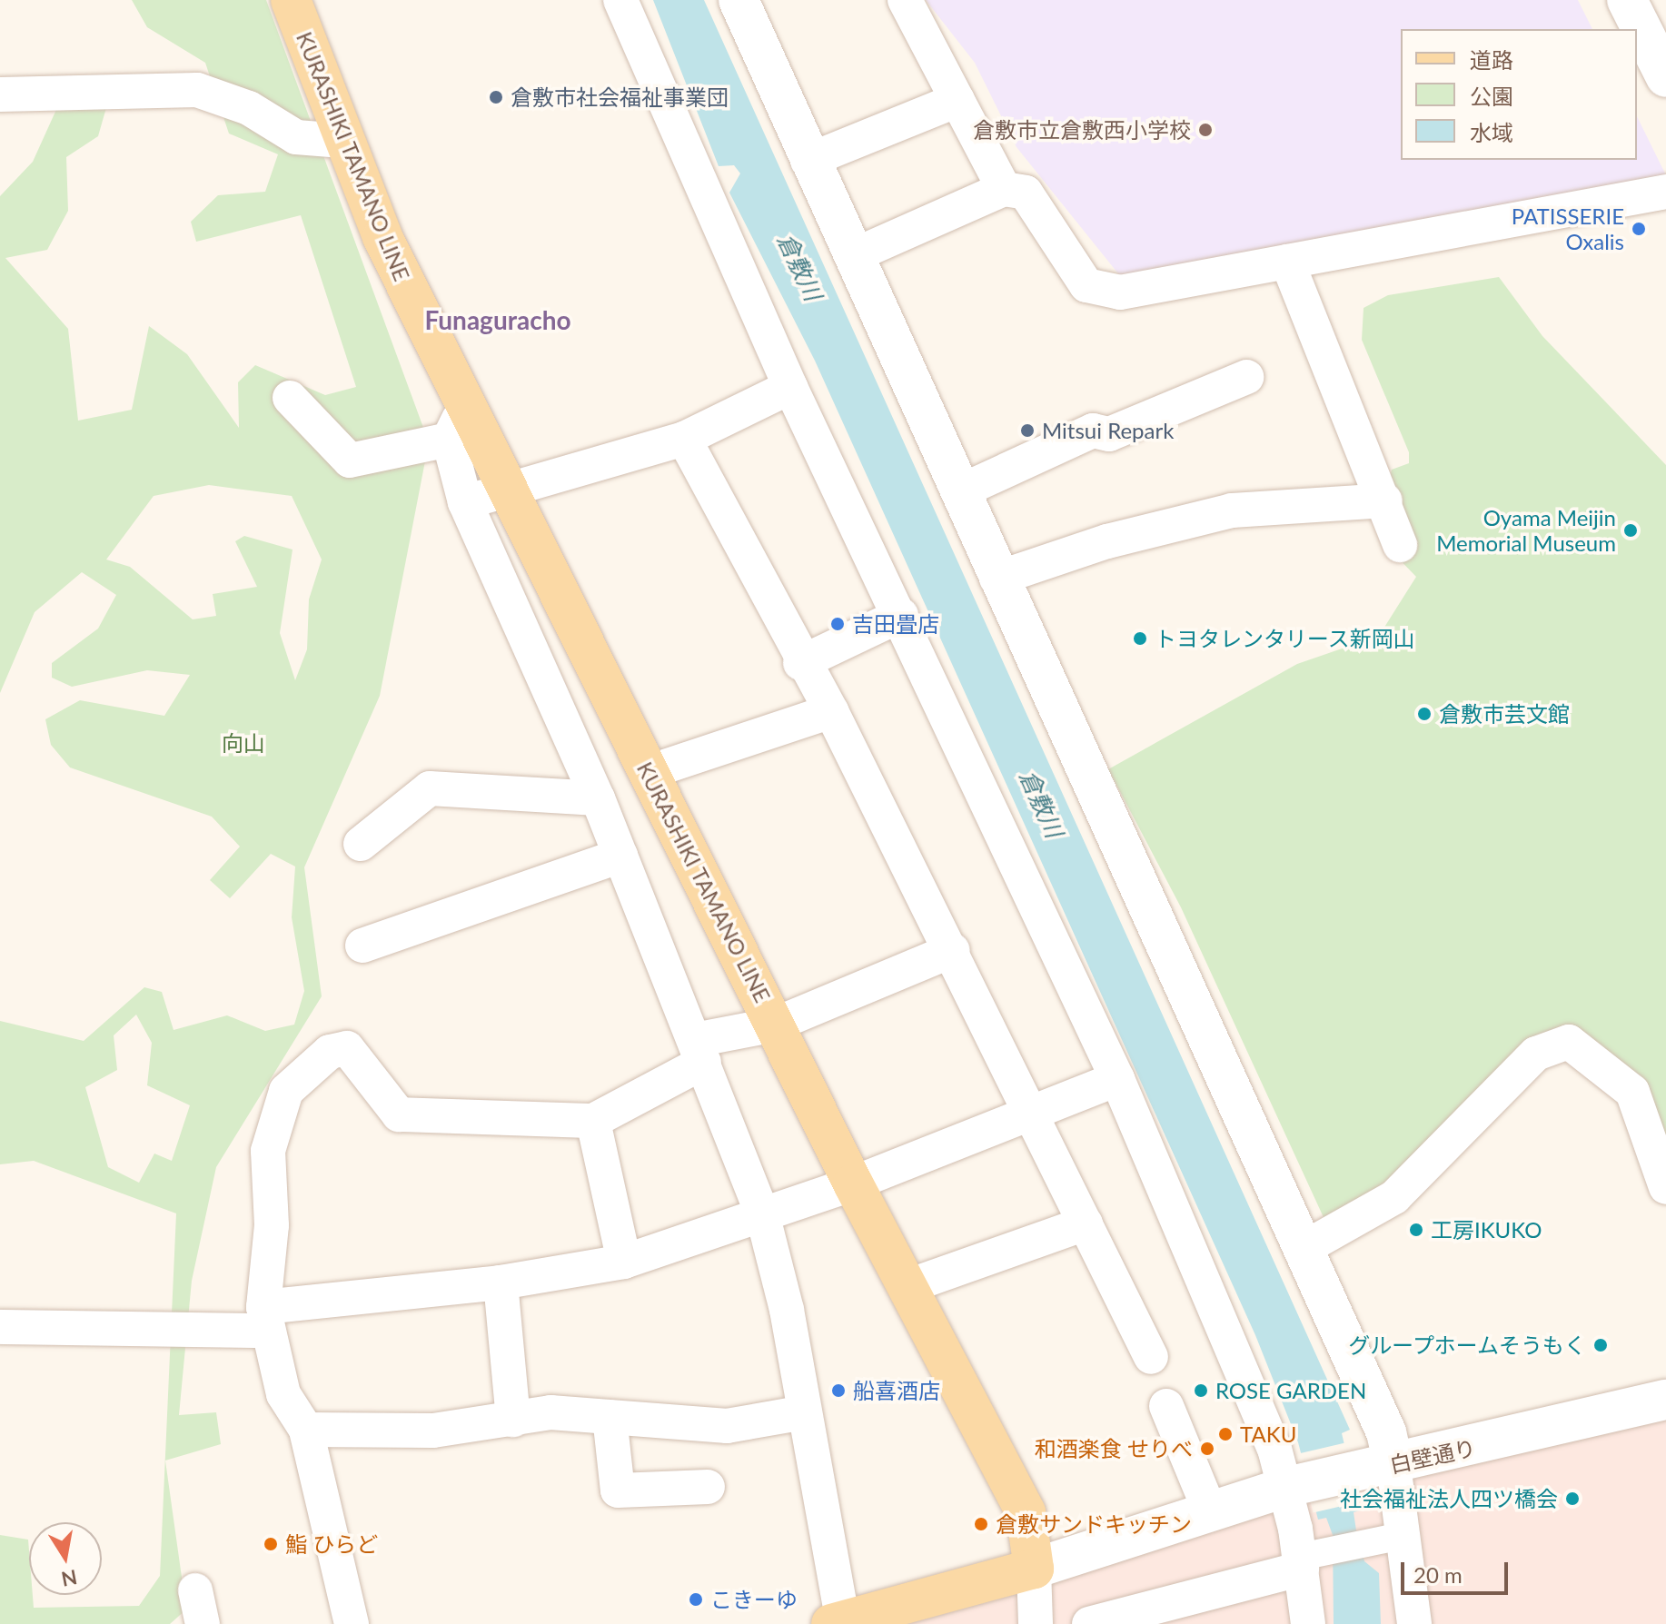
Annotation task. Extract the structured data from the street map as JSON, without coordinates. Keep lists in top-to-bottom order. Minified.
{"streets":{"main road":["KURASHIKI TAMANO LINE"],"street":["白壁通り"]},"crossings":[["KURASHIKI TAMANO LINE","白壁通り"]],"districts":["Funaguracho"],"water":["倉敷川"],"parks":["向山"],"places":["倉敷市社会福祉事業団","倉敷市立倉敷西小学校","PATISSERIE Oxalis","Mitsui Repark","Oyama Meijin Memorial Museum","吉田畳店","トヨタレンタリース新岡山","倉敷市芸文館","工房IKUKO","グループホームそうもく","船喜酒店","ROSE GARDEN","TAKU","和酒楽食 せりべ","社会福祉法人四ツ橋会","倉敷サンドキッチン","鮨 ひらど","こきーゆ"],"legend":["道路","公園","水域"],"scale_bar":"20 m","north":"bottom"}
